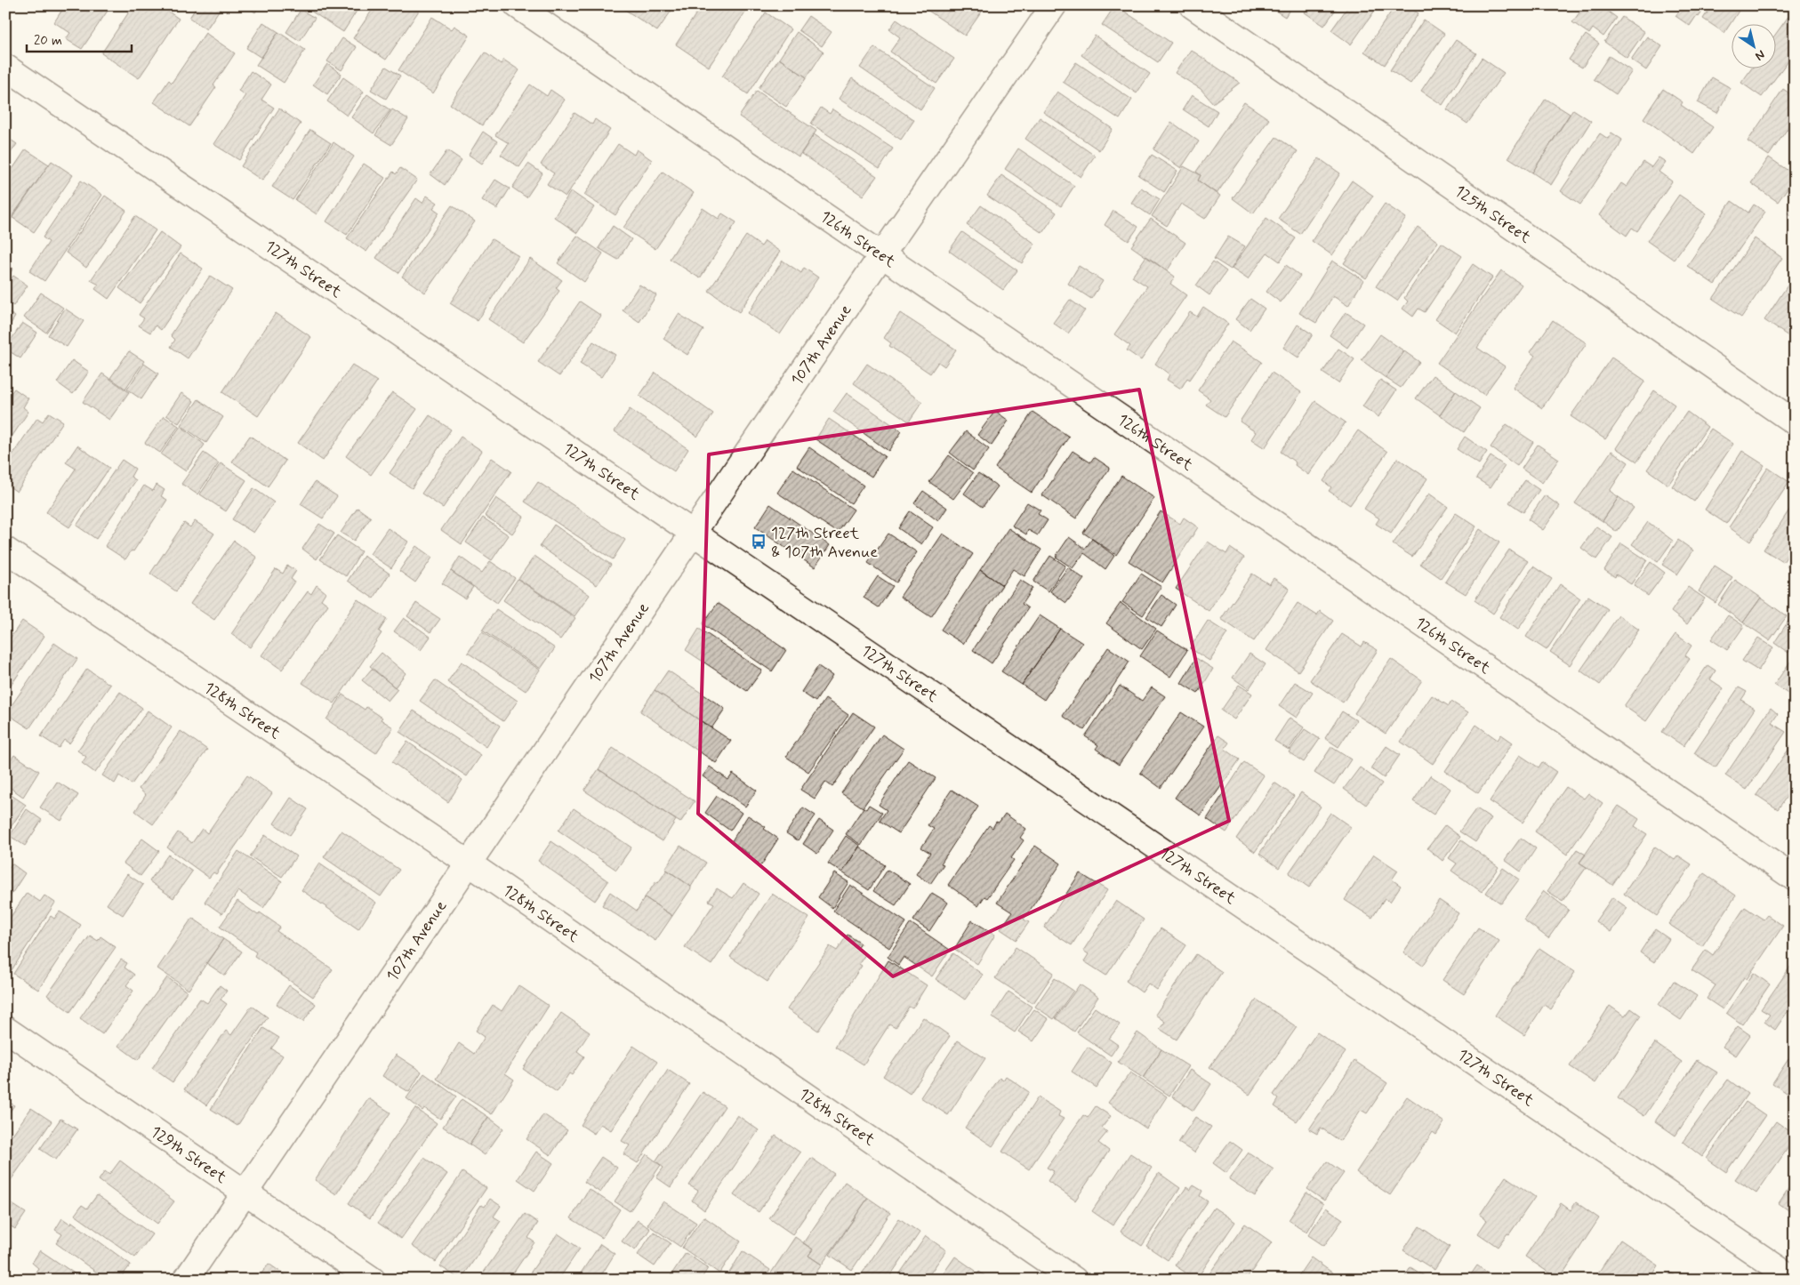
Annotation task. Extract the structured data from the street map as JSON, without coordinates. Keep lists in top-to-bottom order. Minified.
{"streets":{"street":["125th Street","126th Street","127th Street","107th Avenue","128th Street","129th Street"]},"crossings":[["126th Street","107th Avenue"],["127th Street","107th Avenue"],["107th Avenue","128th Street"],["107th Avenue","129th Street"]],"places":{"bus stop":["127th Street & 107th Avenue"]},"scale_bar":"20 m","north":"bottom right"}
